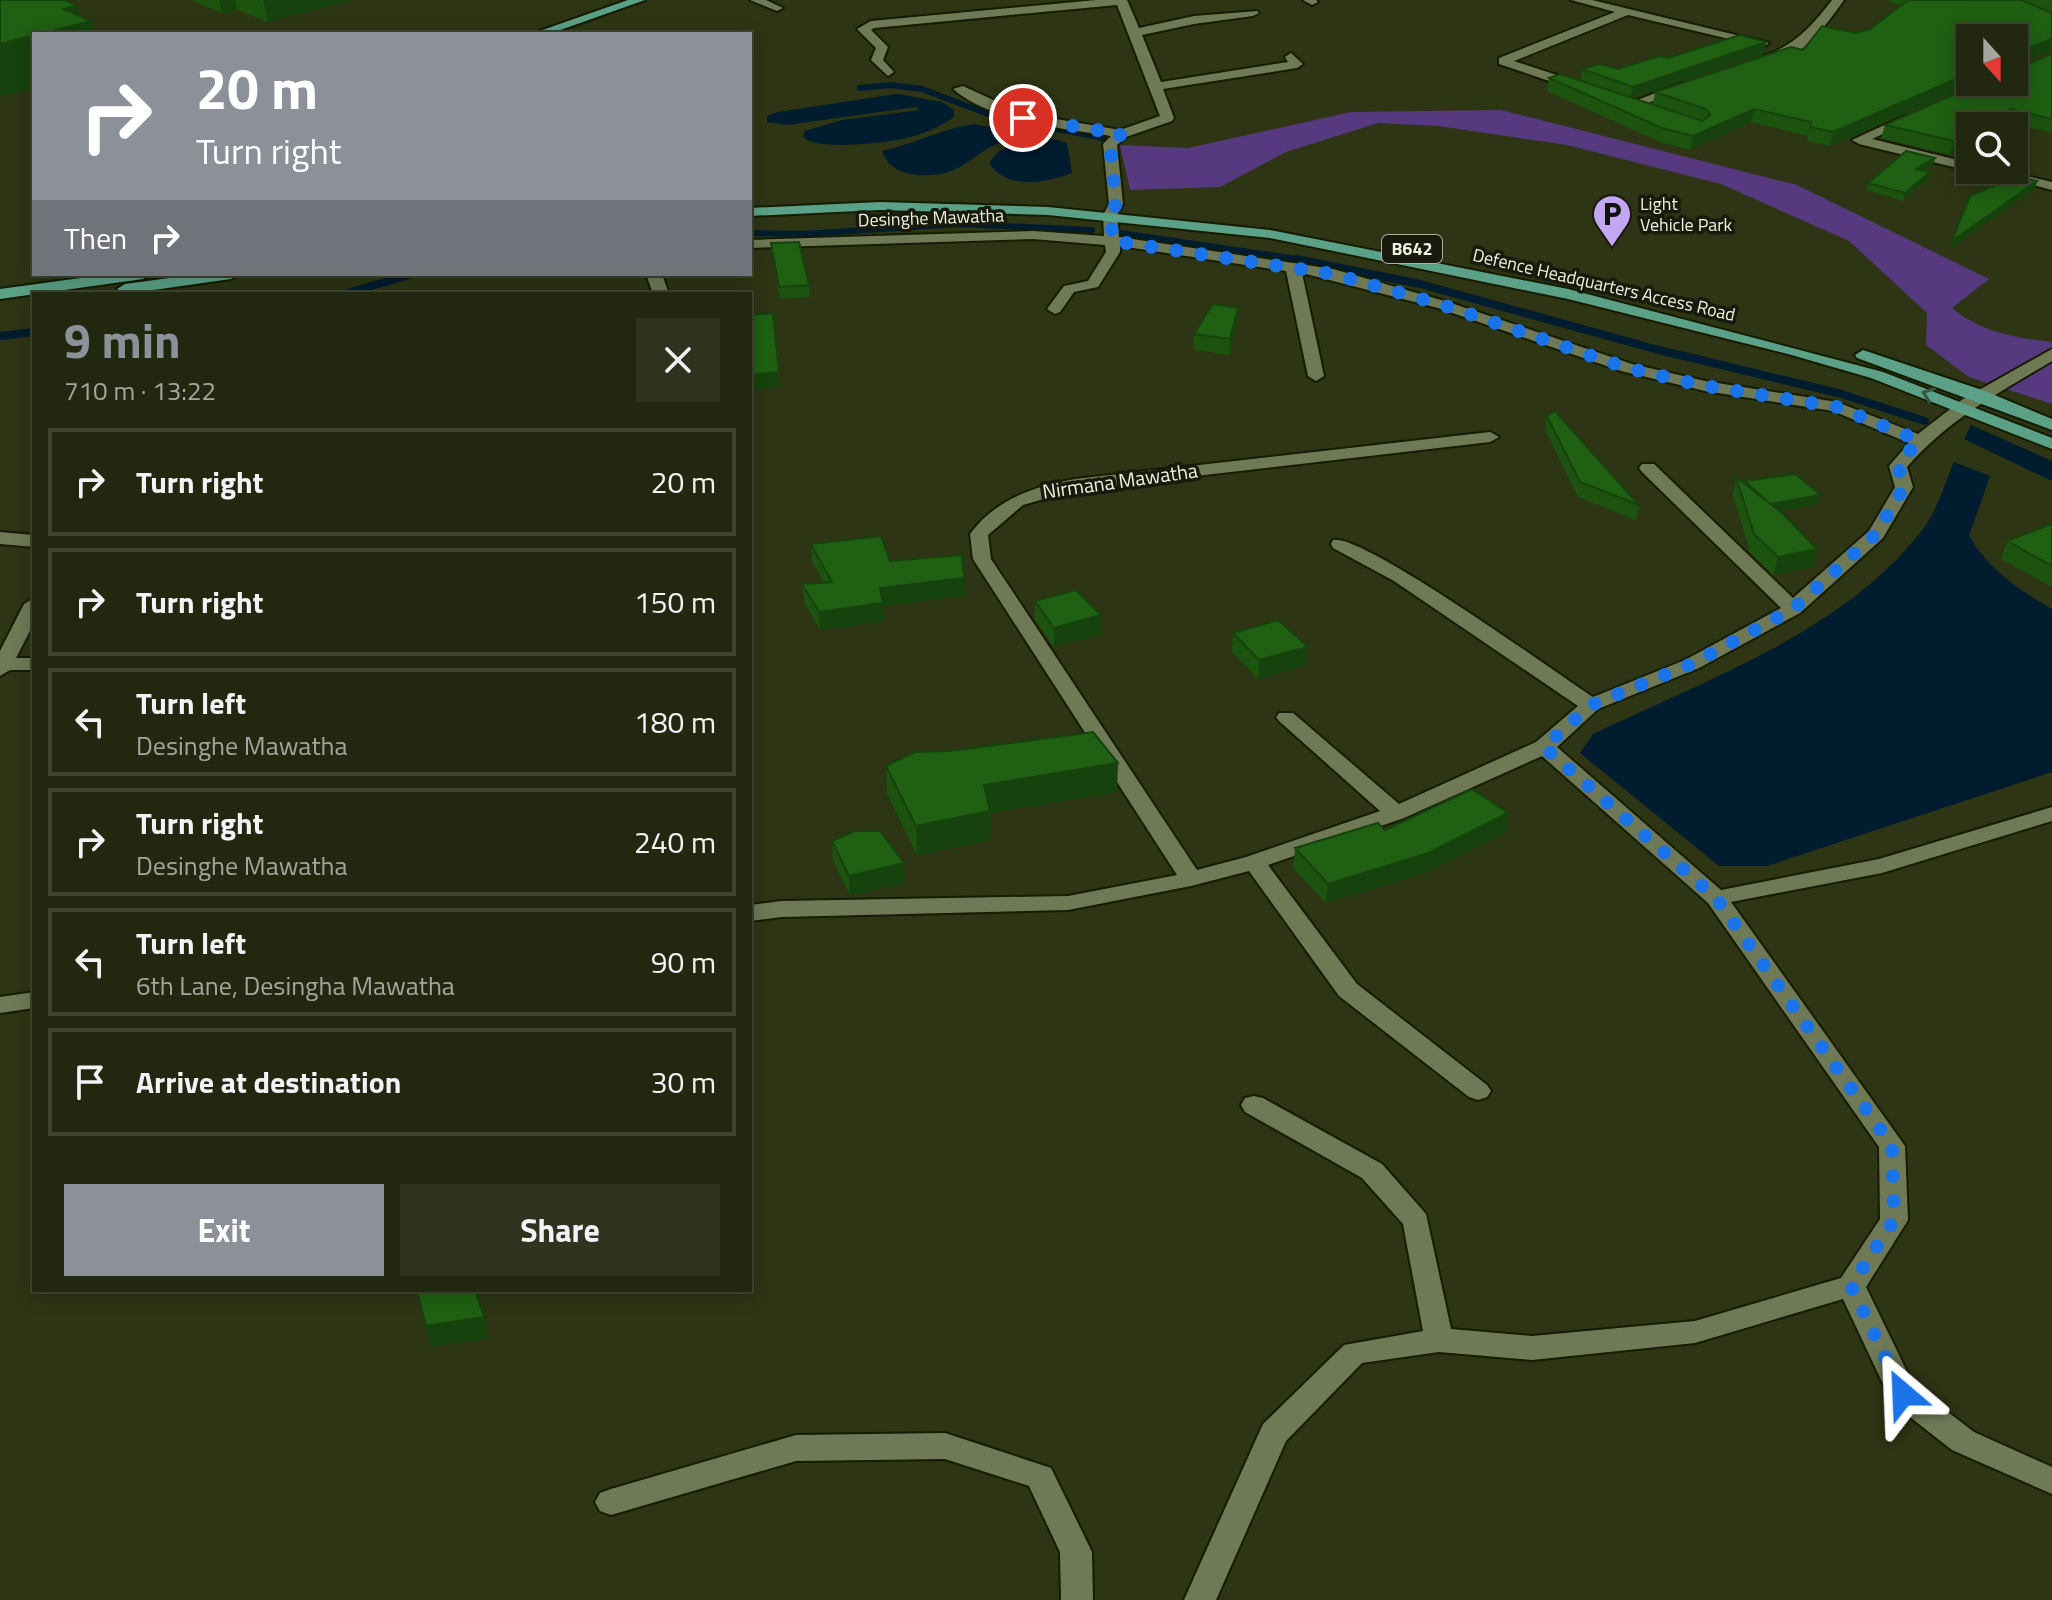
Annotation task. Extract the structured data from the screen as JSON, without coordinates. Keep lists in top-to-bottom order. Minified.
{"streets":{"main road":["B642","Defence Headquarters Access Road"],"street":["Desinghe Mawatha","Nirmana Mawatha"]},"places":{"parking":["Light Vehicle Park"]},"north":"bottom","page":{"turn":["20 m","Turn right"],"then":"Then","heading":["9 min","710 m · 13:22"],"list":[{"name":"Turn right","value":"20 m"},{"name":"Turn right","value":"150 m"},{"name":"Turn left","note":"Desinghe Mawatha","value":"180 m"},{"name":"Turn right","note":"Desinghe Mawatha","value":"240 m"},{"name":"Turn left","note":"6th Lane, Desingha Mawatha","value":"90 m"},{"name":"Arrive at destination","value":"30 m"}],"buttons":["Exit","Share"]}}
